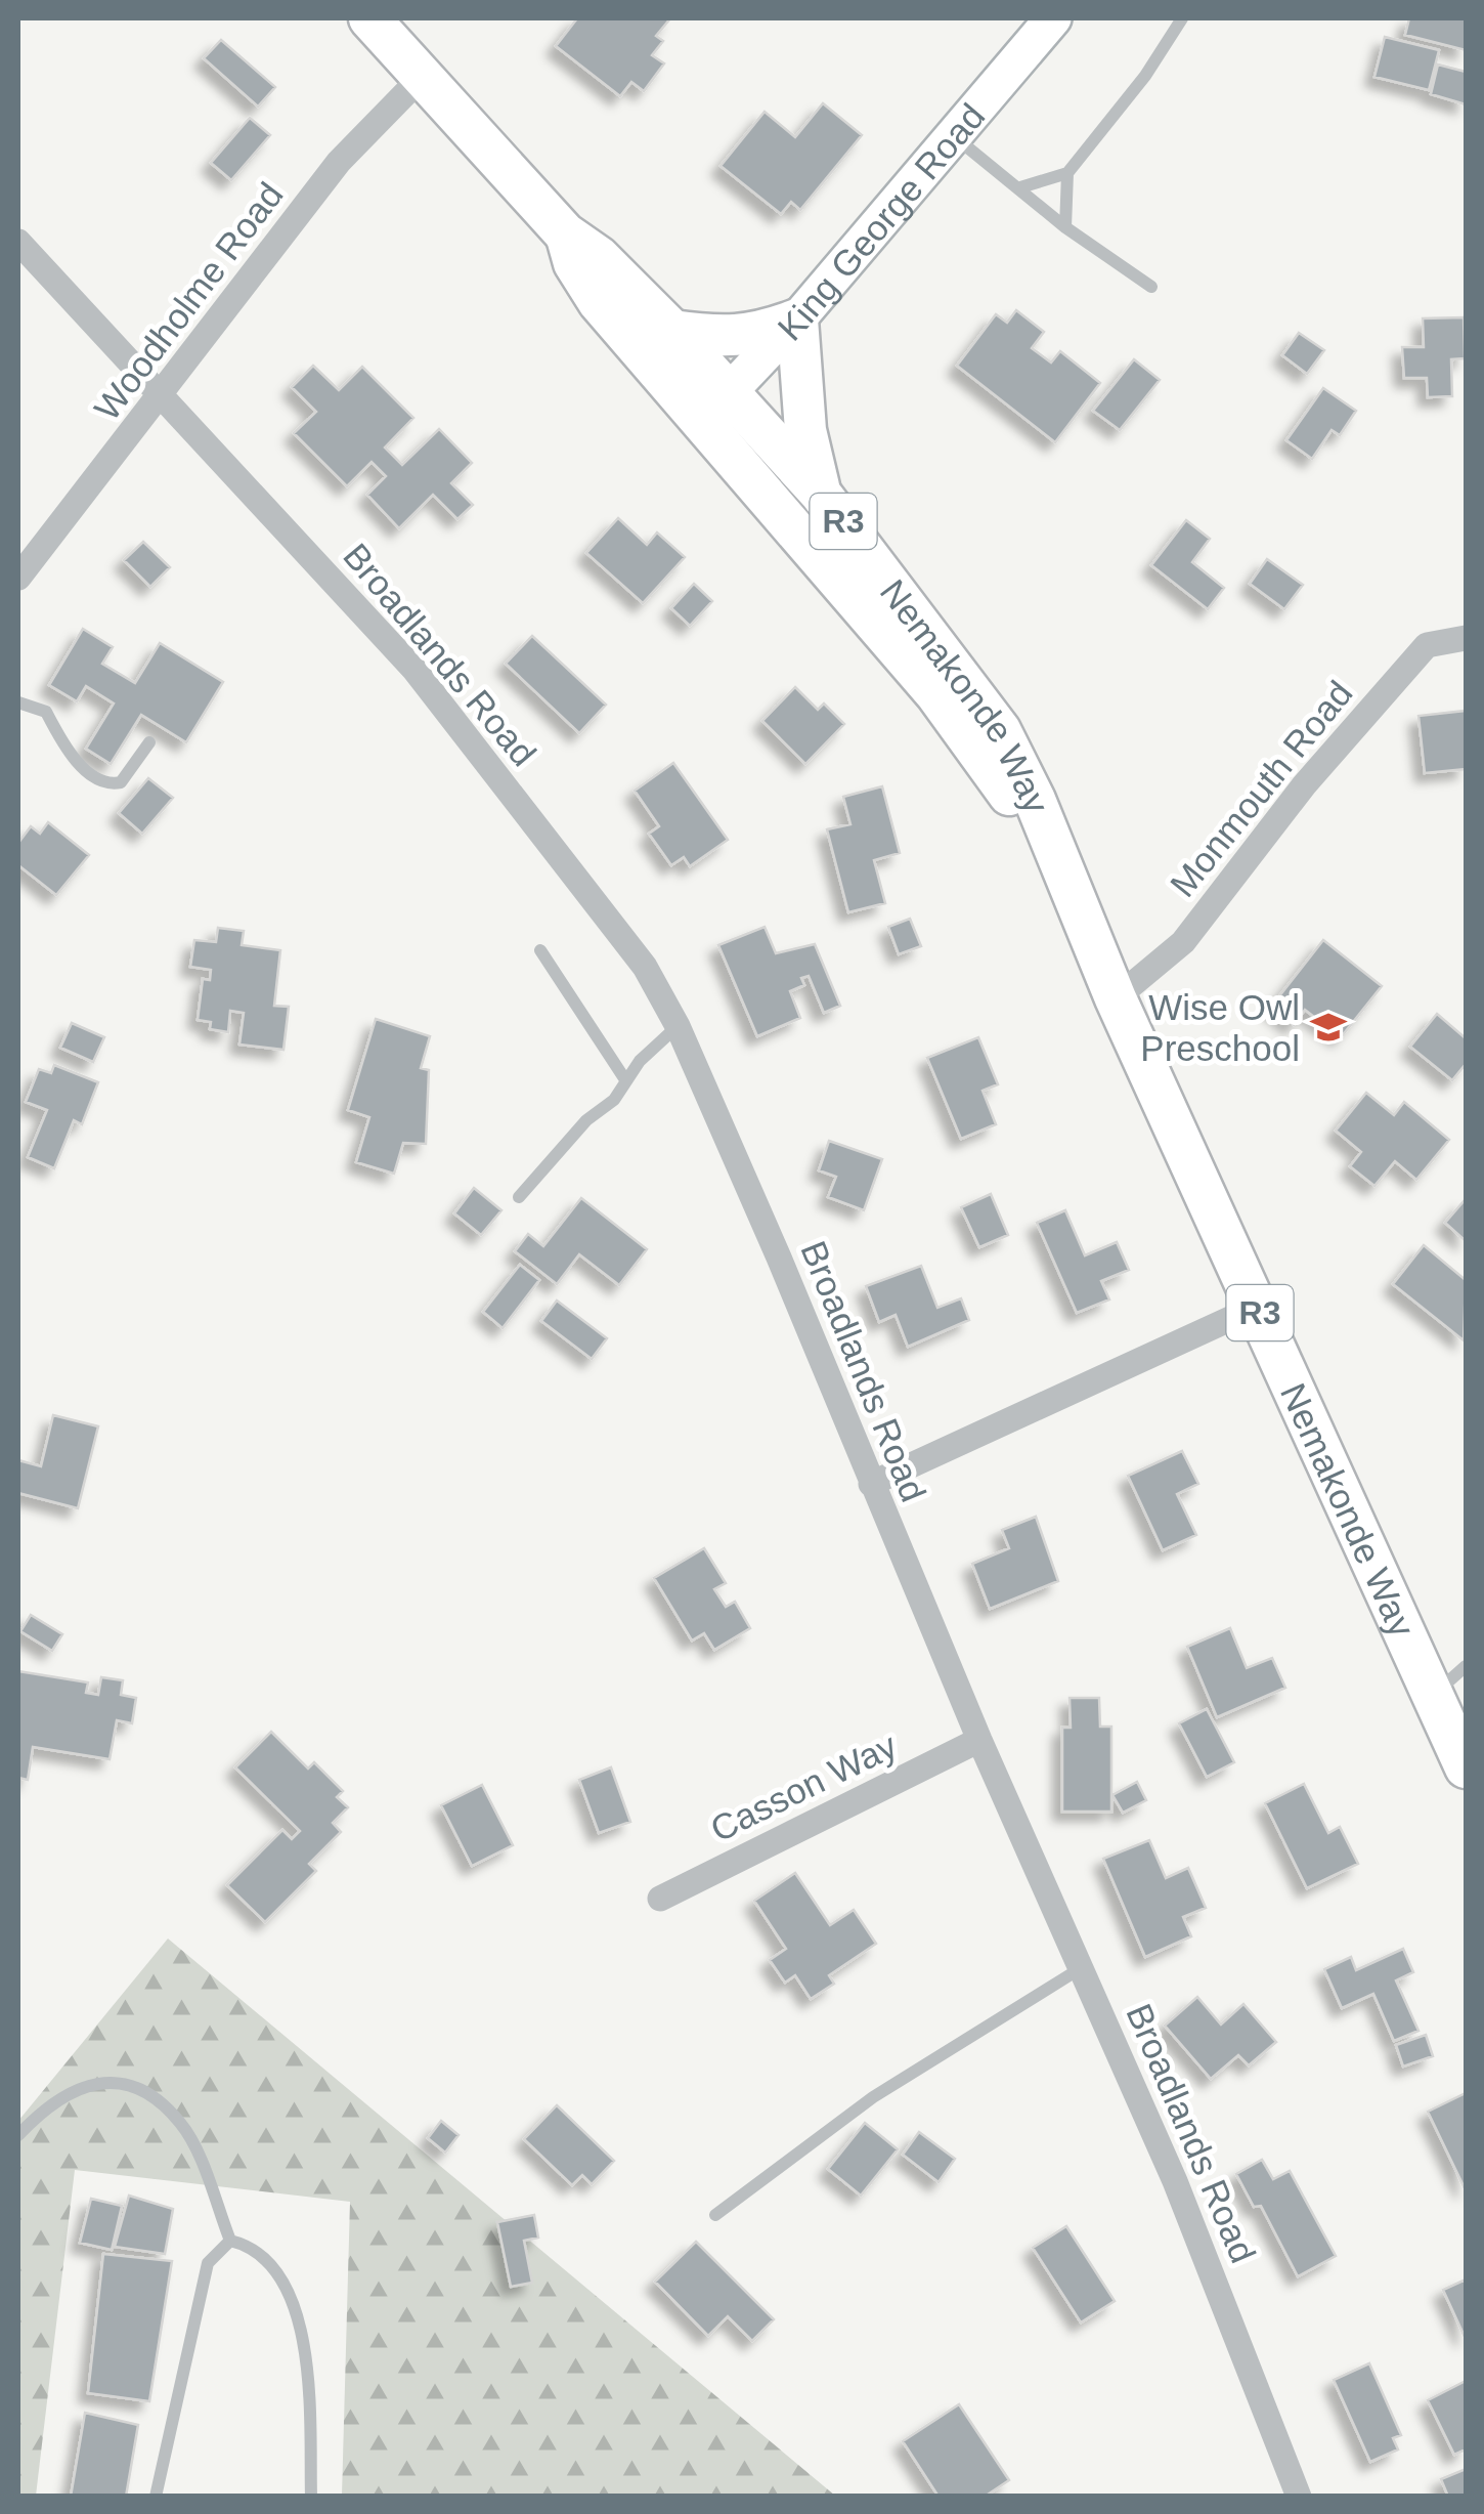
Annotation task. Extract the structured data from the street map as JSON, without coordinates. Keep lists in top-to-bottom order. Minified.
{"streets":{"highway":["R3","Nemakonde Way"],"main road":["King George Road"],"street":["Woodholme Road","Broadlands Road","Monmouth Road","Casson Way"]},"crossings":[["King George Road","Nemakonde Way"],["Woodholme Road","Broadlands Road"],["Woodholme Road","Nemakonde Way"],["Broadlands Road","Casson Way"],["Nemakonde Way","Monmouth Road"]],"places":{"school or university":["Wise Owl Preschool"]}}
